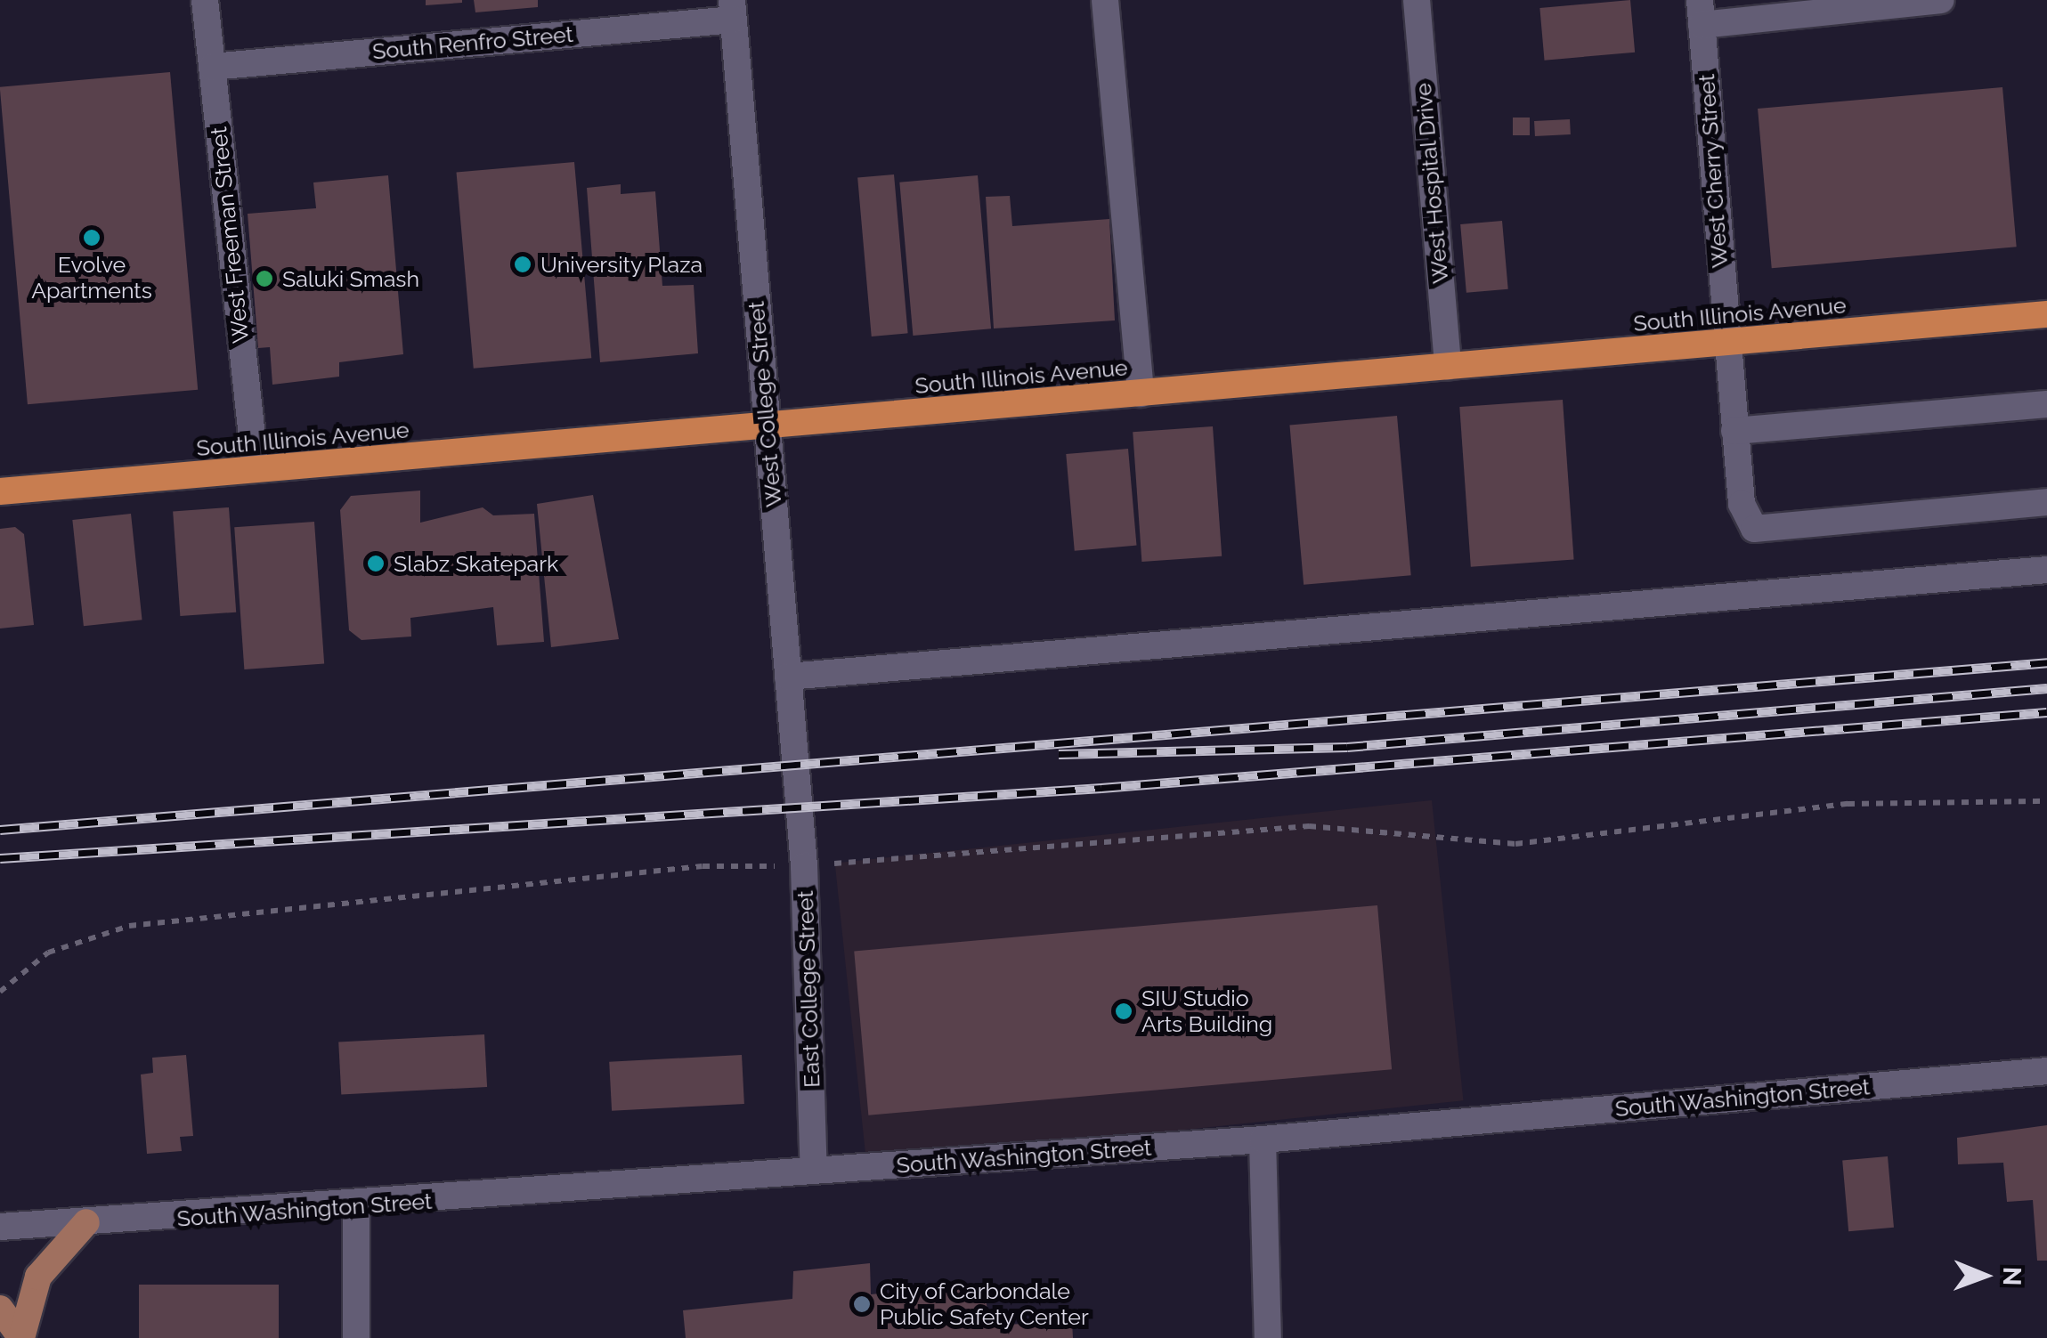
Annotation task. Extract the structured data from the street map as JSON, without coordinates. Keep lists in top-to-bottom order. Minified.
{"streets":{"highway":["South Illinois Avenue"],"street":["South Renfro Street","West Cherry Street","West Hospital Drive","West Freeman Street","West College Street","East College Street","South Washington Street"]},"crossings":[["South Renfro Street","West Freeman Street"],["South Renfro Street","West College Street"],["West Cherry Street","South Illinois Avenue"],["West Hospital Drive","South Illinois Avenue"],["West Freeman Street","South Illinois Avenue"],["South Illinois Avenue","West College Street"],["West College Street","East College Street"],["East College Street","South Washington Street"]],"places":["Evolve Apartments","University Plaza","Saluki Smash","Slabz Skatepark","SIU Studio Arts Building","City of Carbondale Public Safety Center"],"north":"right"}
